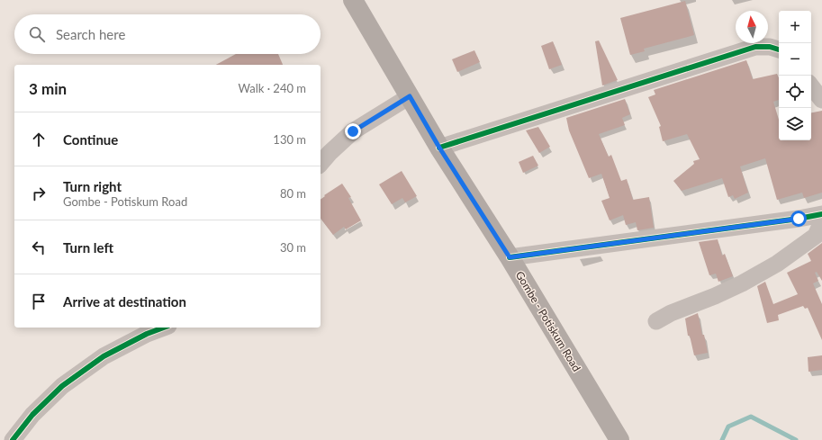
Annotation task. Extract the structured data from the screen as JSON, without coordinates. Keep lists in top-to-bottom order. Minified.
{"streets":{"main road":["Gombe - Potiskum Road"]},"north":"top","page":{"map_buttons":["+","−"],"search":"Search here","heading":["3 min","Walk · 240 m"],"list":[["Continue","130 m"],["Turn right","Gombe - Potiskum Road","80 m"],["Turn left","30 m"],"Arrive at destination"]}}
